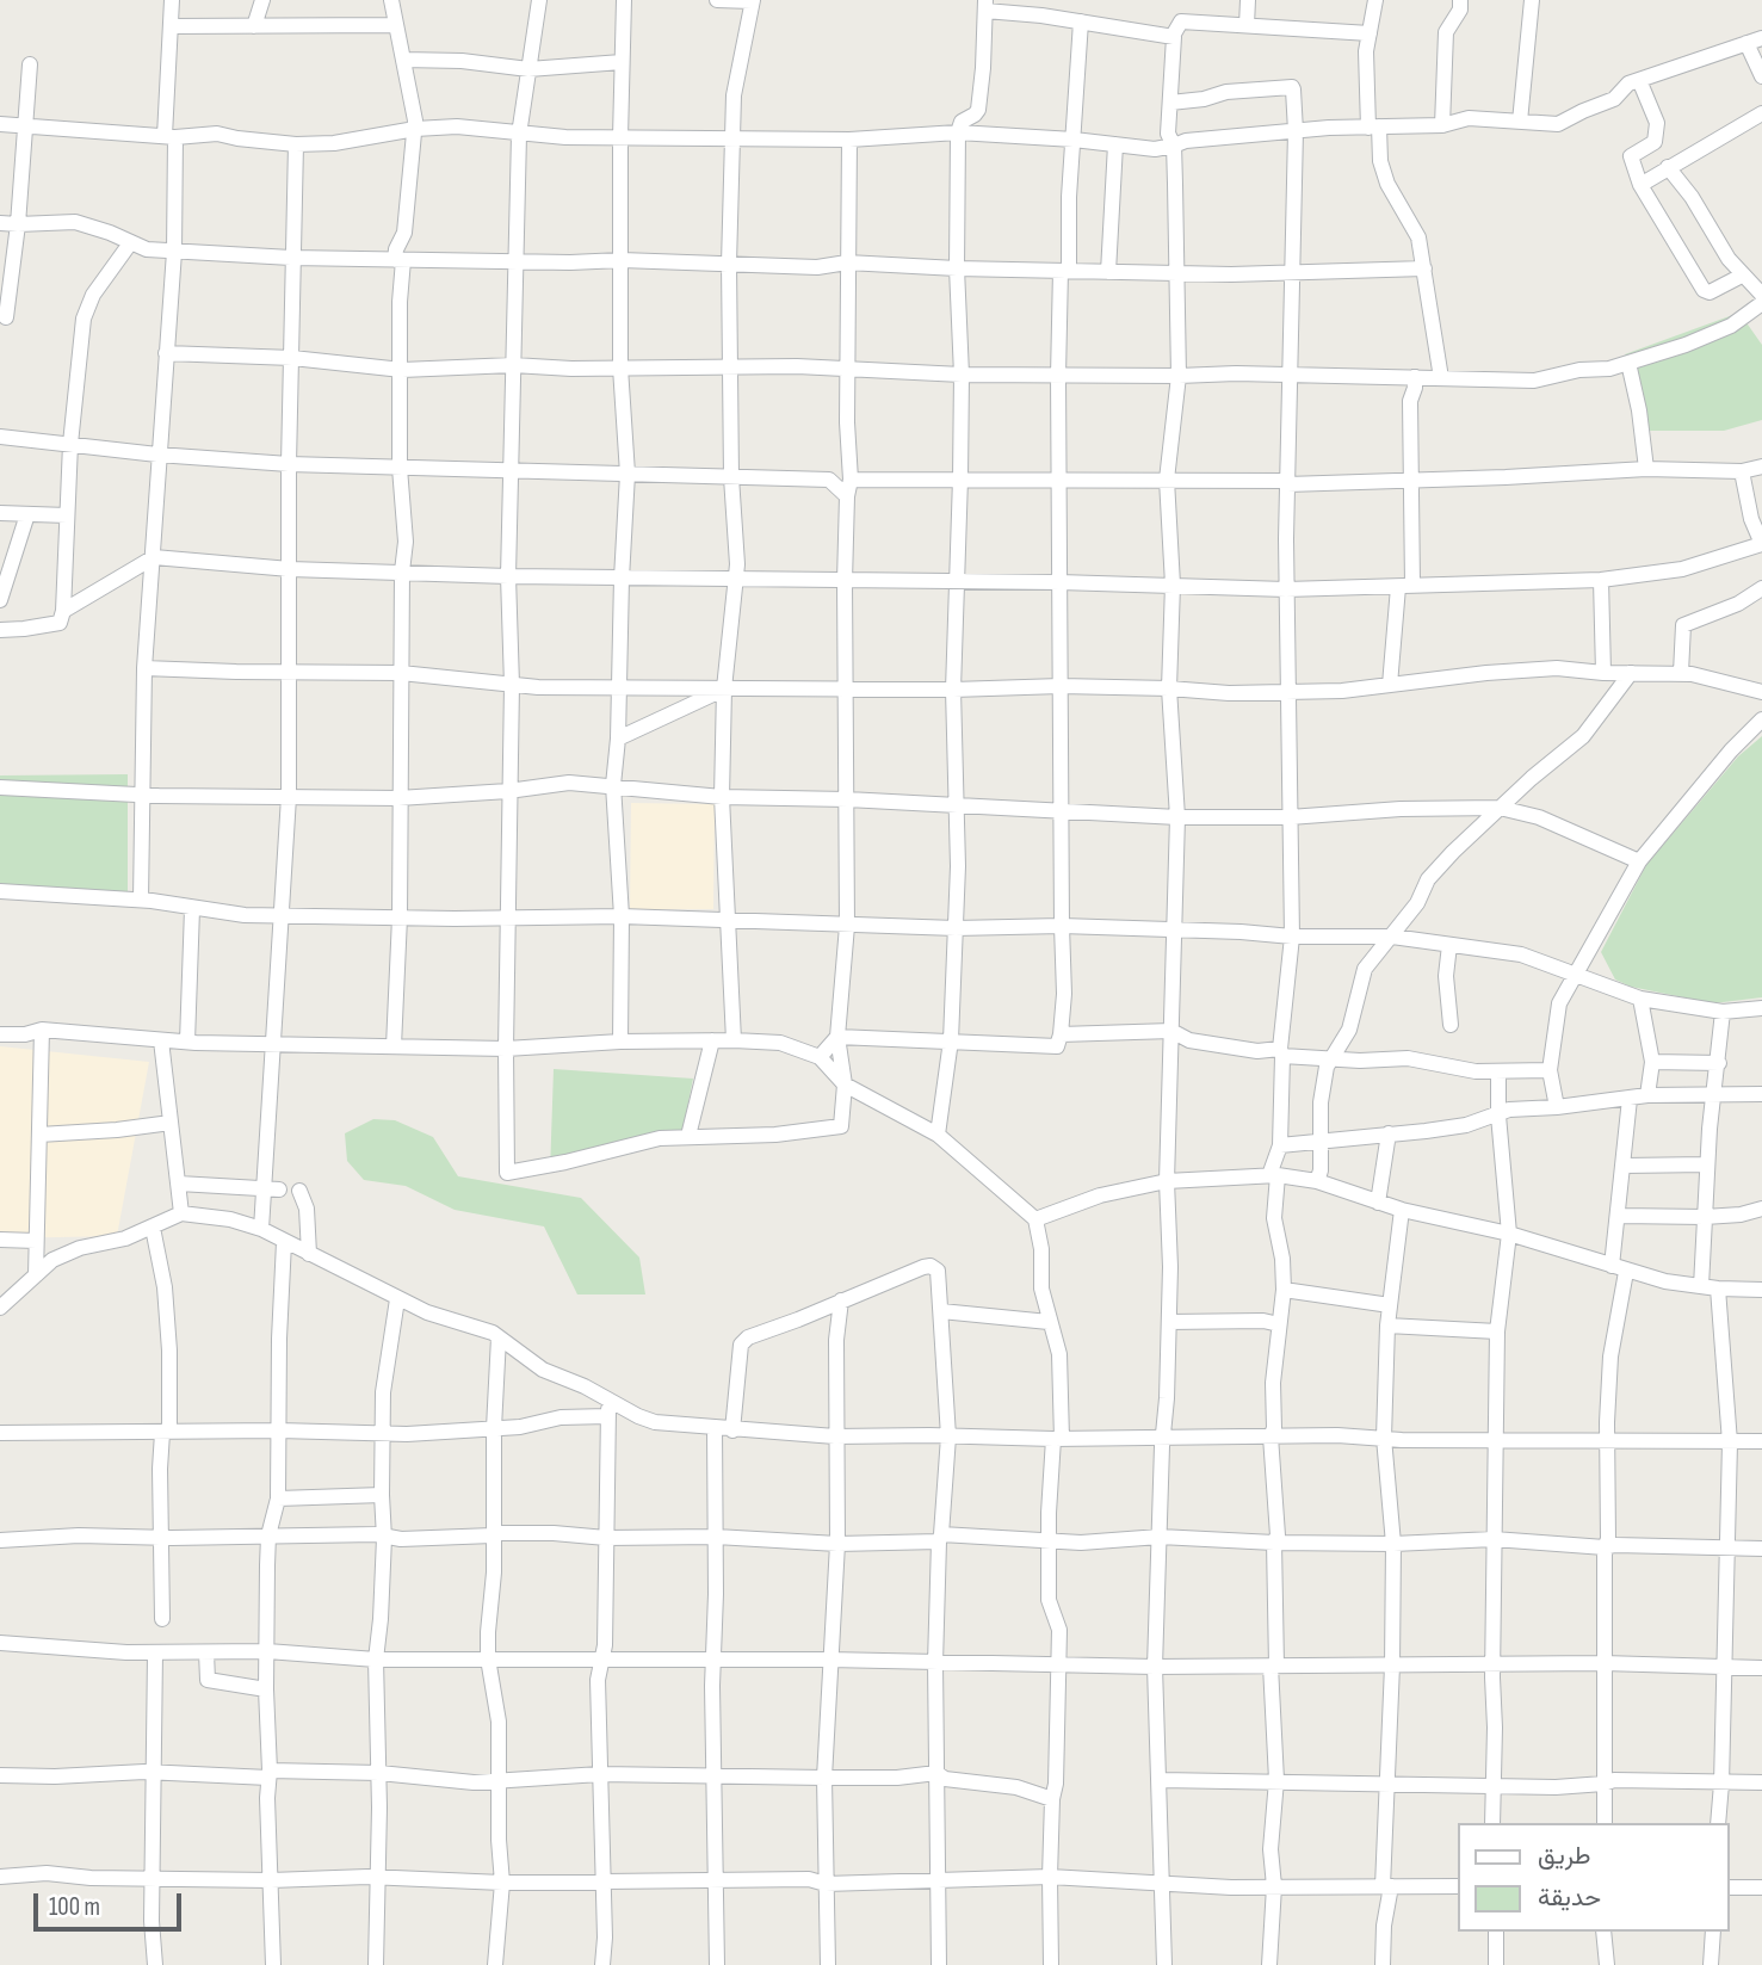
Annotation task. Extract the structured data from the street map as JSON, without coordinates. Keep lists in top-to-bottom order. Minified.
{"legend":["طريق","حديقة"],"scale_bar":"100 m"}
